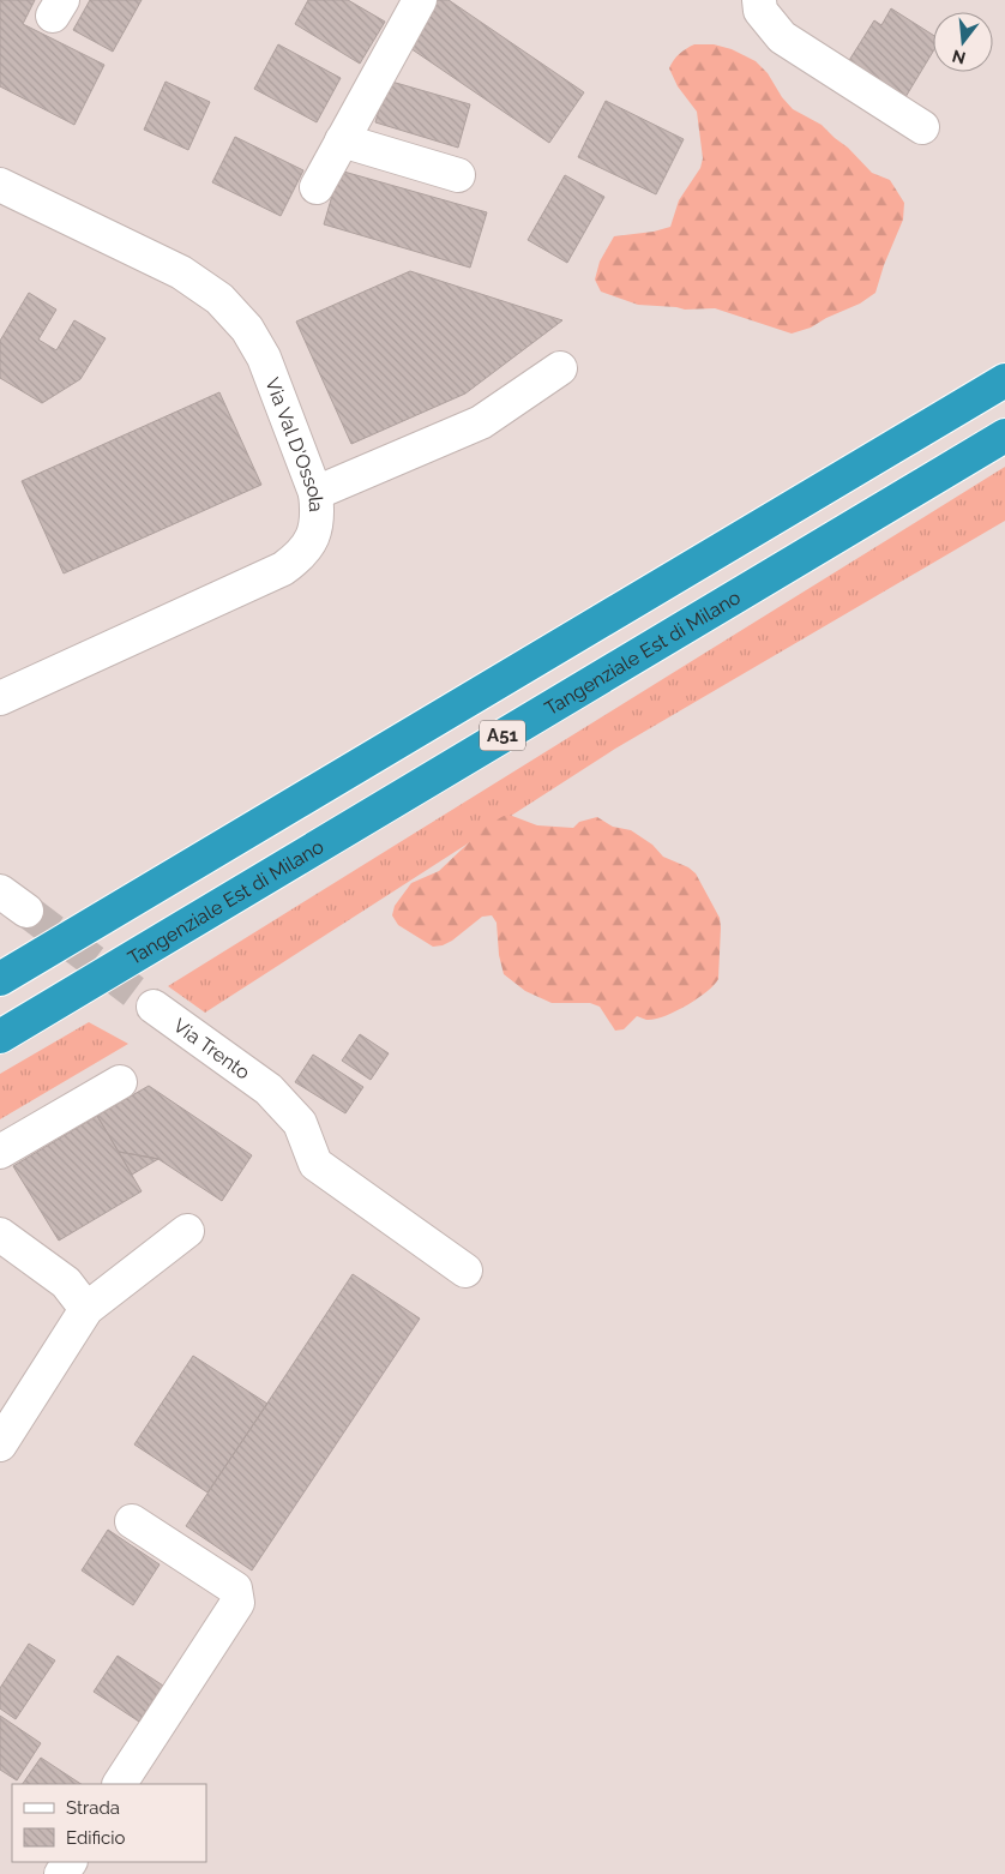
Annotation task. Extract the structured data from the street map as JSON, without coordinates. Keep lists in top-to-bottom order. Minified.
{"streets":{"highway":["Tangenziale Est di Milano","A51"],"street":["Via Val D'Ossola","Via Trento"]},"legend":["Strada","Edificio"],"north":"bottom"}
